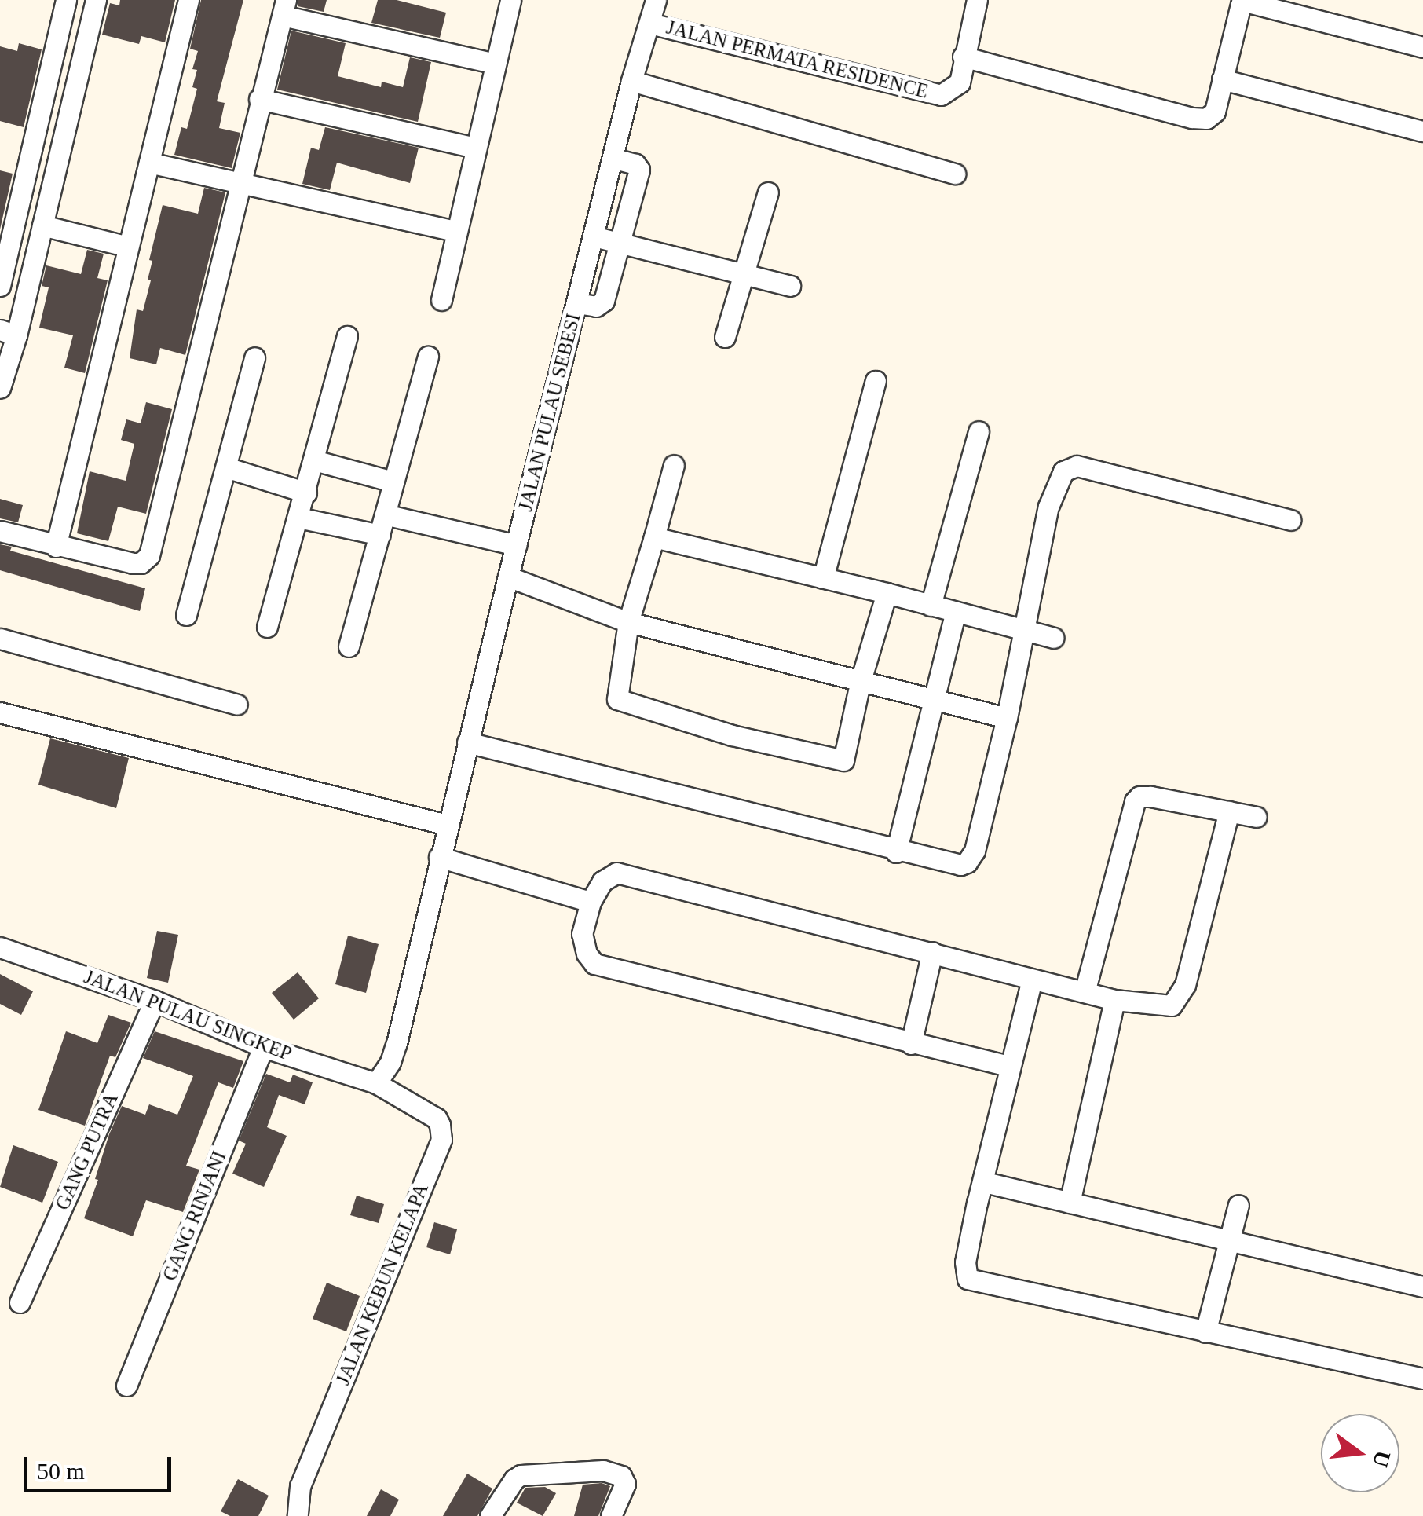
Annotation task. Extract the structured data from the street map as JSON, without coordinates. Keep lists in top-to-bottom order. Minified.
{"streets":{"street":["JALAN PERMATA RESIDENCE","JALAN PULAU SEBESI","JALAN PULAU SINGKEP","GANG PUTRA","GANG RINJANI","JALAN KEBUN KELAPA"]},"crossings":[["JALAN PERMATA RESIDENCE","JALAN PULAU SEBESI"],["JALAN PULAU SEBESI","JALAN PULAU SINGKEP"],["JALAN PULAU SEBESI","JALAN KEBUN KELAPA"],["JALAN PULAU SINGKEP","GANG PUTRA"],["JALAN PULAU SINGKEP","GANG RINJANI"],["JALAN PULAU SINGKEP","JALAN KEBUN KELAPA"]],"scale_bar":"50 m","north":"right"}
